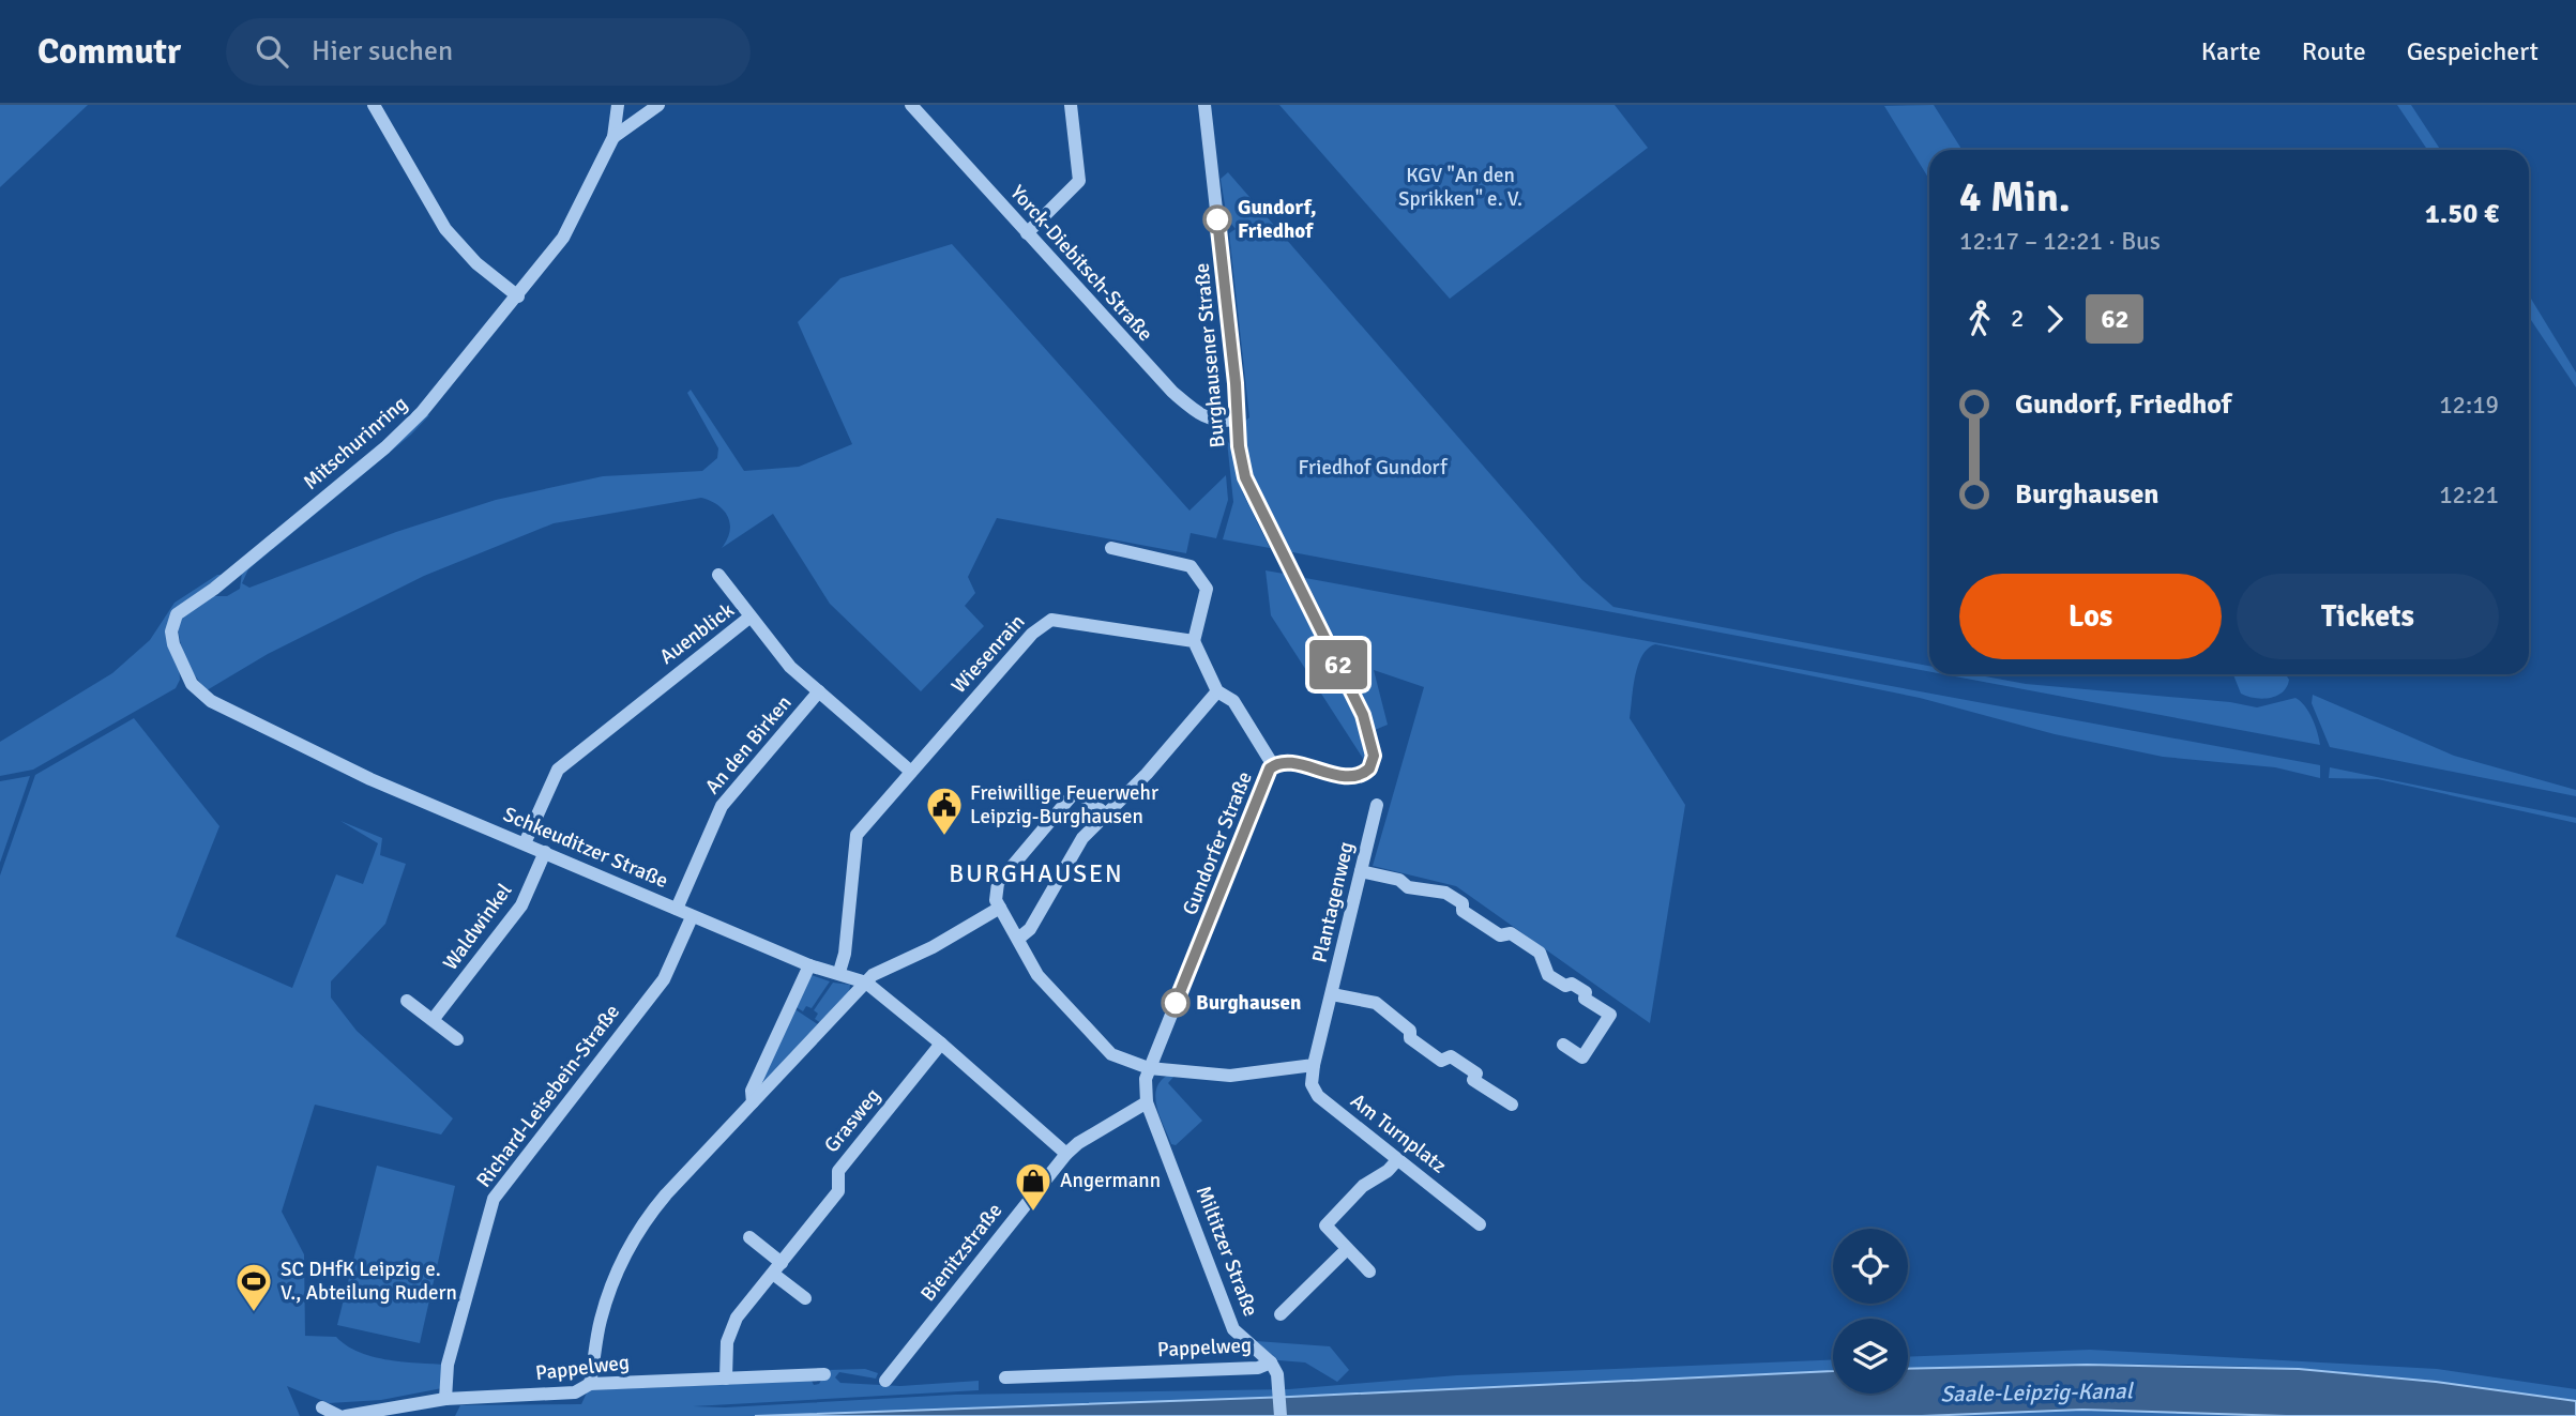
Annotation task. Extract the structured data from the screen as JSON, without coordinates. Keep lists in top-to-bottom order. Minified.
{"streets":{"street":["Yorck-Diebitsch-Straße","Burghausener Straße","Mitschurinring","Auenblick","Wiesenrain","An den Birken","Gundorfer Straße","Schkeuditzer Straße","Plantagenweg","Waldwinkel","Richard-Leisebein-Straße","Grasweg","Am Turnplatz","Miltitzer Straße","Bienitzstraße","Pappelweg"]},"crossings":[["Yorck-Diebitsch-Straße","Burghausener Straße"],["Burghausener Straße","Gundorfer Straße"],["Mitschurinring","Schkeuditzer Straße"],["Auenblick","Wiesenrain"],["Auenblick","An den Birken"],["Auenblick","Schkeuditzer Straße"],["Wiesenrain","Schkeuditzer Straße"],["An den Birken","Schkeuditzer Straße"],["Gundorfer Straße","Miltitzer Straße"],["Gundorfer Straße","Bienitzstraße"],["Schkeuditzer Straße","Waldwinkel"],["Schkeuditzer Straße","Richard-Leisebein-Straße"],["Schkeuditzer Straße","Grasweg"],["Schkeuditzer Straße","Bienitzstraße"],["Plantagenweg","Am Turnplatz"],["Richard-Leisebein-Straße","Pappelweg"],["Grasweg","Pappelweg"],["Miltitzer Straße","Bienitzstraße"],["Miltitzer Straße","Pappelweg"]],"districts":["BURGHAUSEN"],"water":["Saale-Leipzig-Kanal"],"parks":["KGV \"An den Sprikken\" e. V.","Friedhof Gundorf"],"places":{"other":["Gundorf, Friedhof","Burghausen"],"public building":["Freiwillige Feuerwehr Leipzig-Burghausen"],"shop":["Angermann"],"sports":["SC DHfK Leipzig e. V., Abteilung Rudern"]},"lines":["bus line 62"],"page":{"header":"Commutr","search":"Hier suchen","nav":["Karte","Route","Gespeichert"],"on_map":"62","heading":["4 Min.","12:17 – 12:21 · Bus","1.50 €"],"legs":["2","62"],"list":[{"name":"Gundorf, Friedhof","value":"12:19"},{"name":"Burghausen","value":"12:21"}],"buttons":["Los","Tickets"]}}
